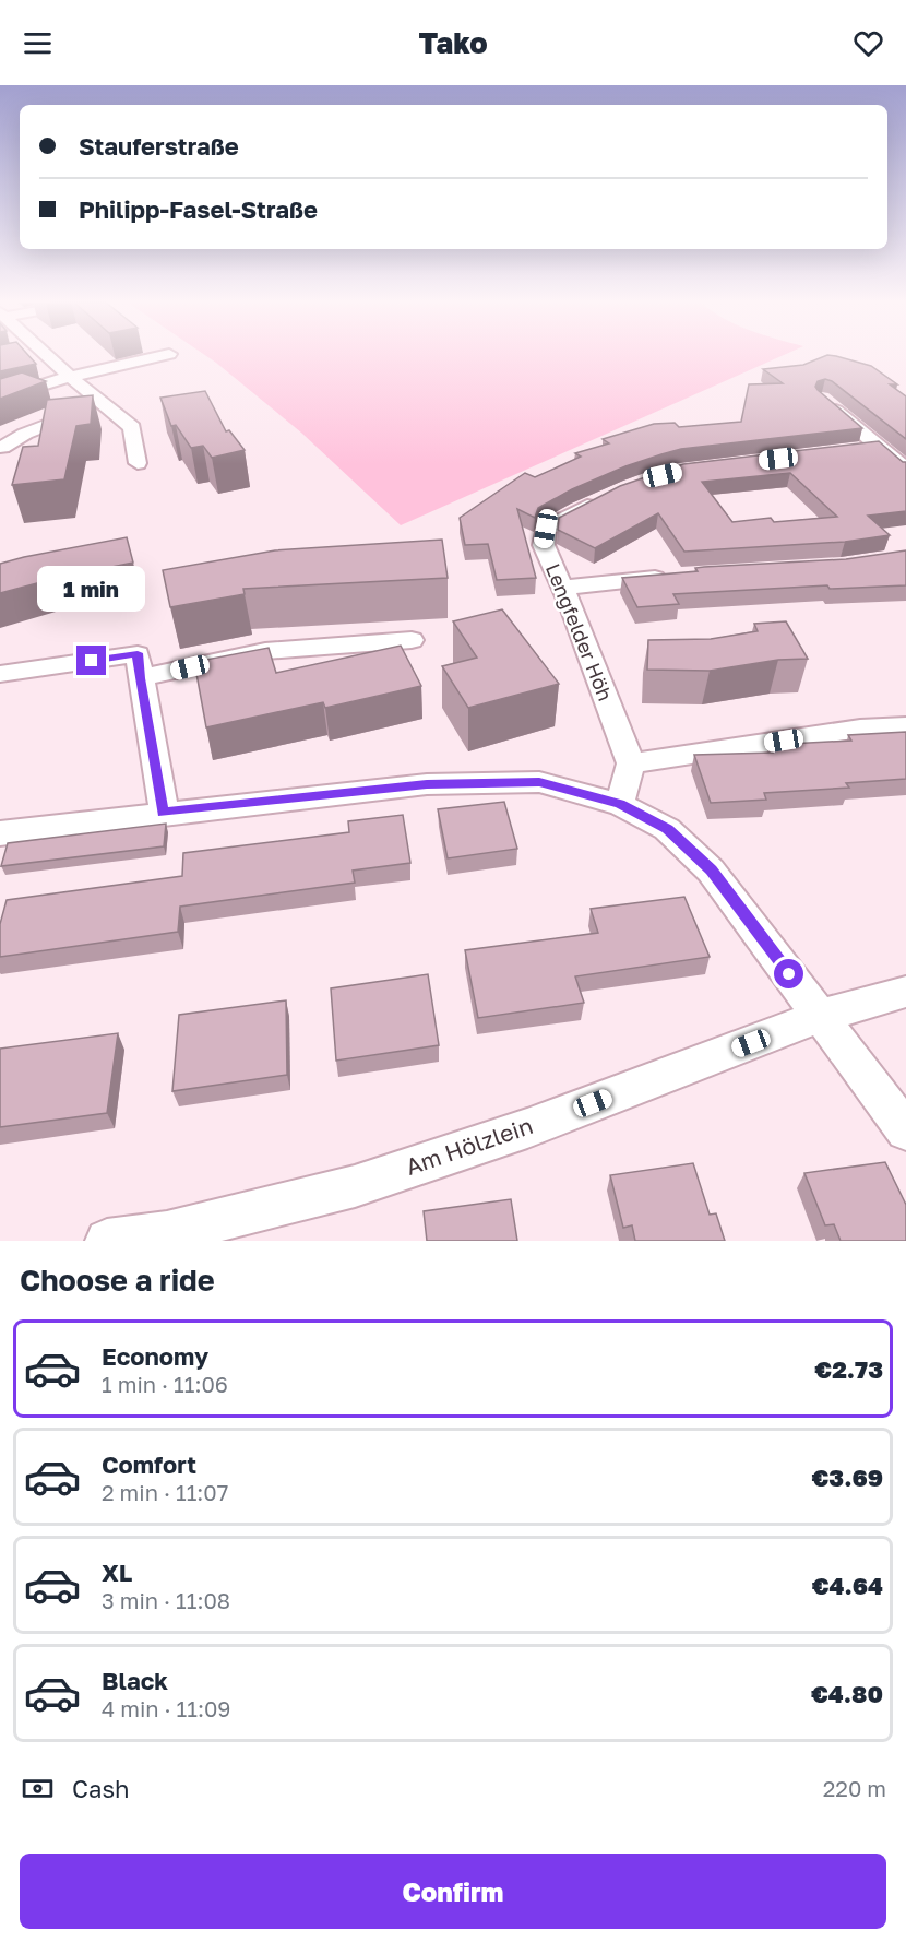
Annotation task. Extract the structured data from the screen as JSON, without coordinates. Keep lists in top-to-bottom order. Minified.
{"streets":{"street":["Lengfelder Höh","Am Hölzlein"]},"page":{"header":"Tako","banner":["Stauferstraße","Philipp-Fasel-Straße"],"bubble":"1 min","heading":"Choose a ride","list":[{"name":"Economy","note":"1 min · 11:06","value":"€2.73"},{"name":"Comfort","note":"2 min · 11:07","value":"€3.69"},{"name":"XL","note":"3 min · 11:08","value":"€4.64"},{"name":"Black","note":"4 min · 11:09","value":"€4.80"}],"pay":["Cash","220 m"],"buttons":"Confirm"}}
